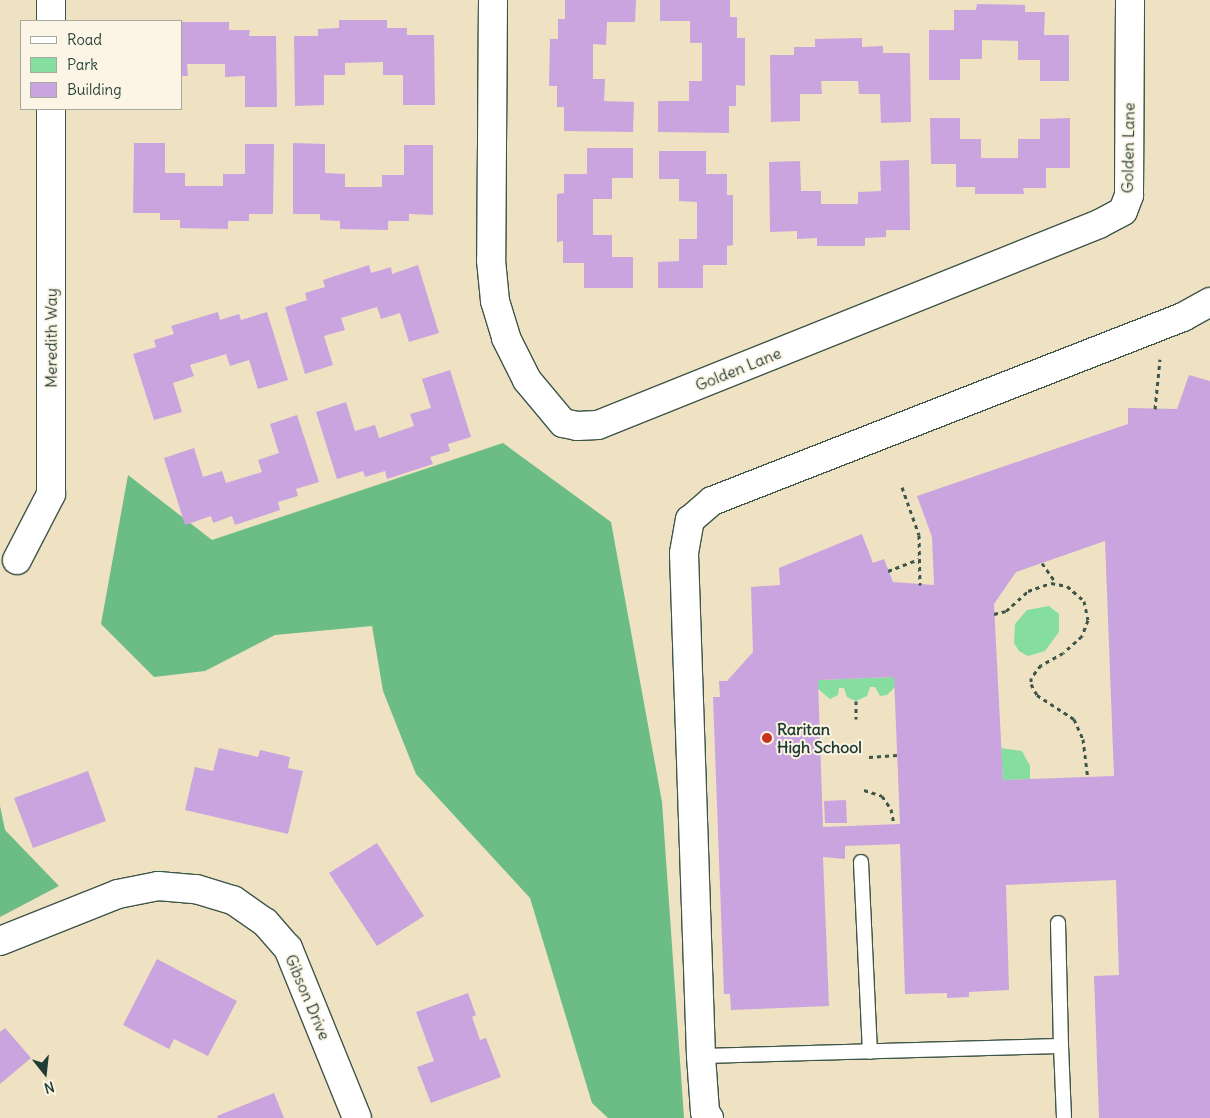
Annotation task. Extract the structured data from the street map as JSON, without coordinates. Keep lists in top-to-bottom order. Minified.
{"streets":{"street":["Golden Lane","Meredith Way","Gibson Drive"]},"places":["Raritan High School"],"legend":["Road","Park","Building"],"north":"bottom"}
